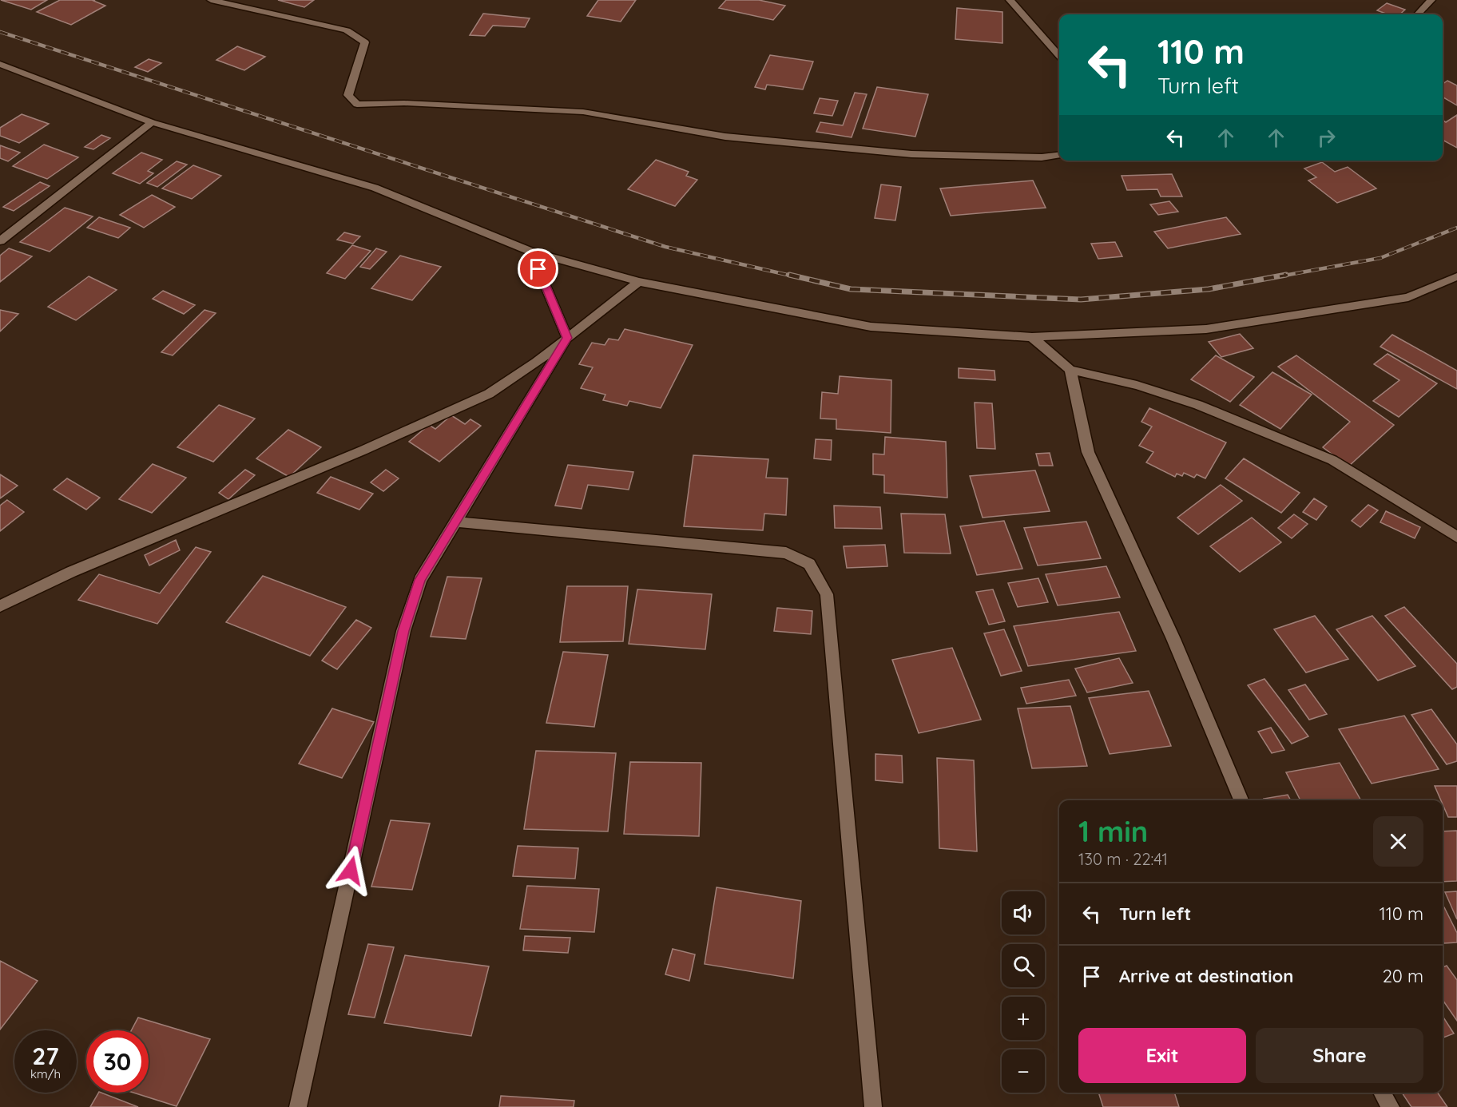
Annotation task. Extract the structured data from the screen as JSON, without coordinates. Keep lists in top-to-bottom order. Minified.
{"page":{"turn":["110 m","Turn left"],"heading":["1 min","130 m · 22:41"],"list":[{"name":"Turn left","value":"110 m"},{"name":"Arrive at destination","value":"20 m"}],"map_buttons":["+","−"],"buttons":["Exit","Share"],"speed":"27 km/h","limit":"30"}}
